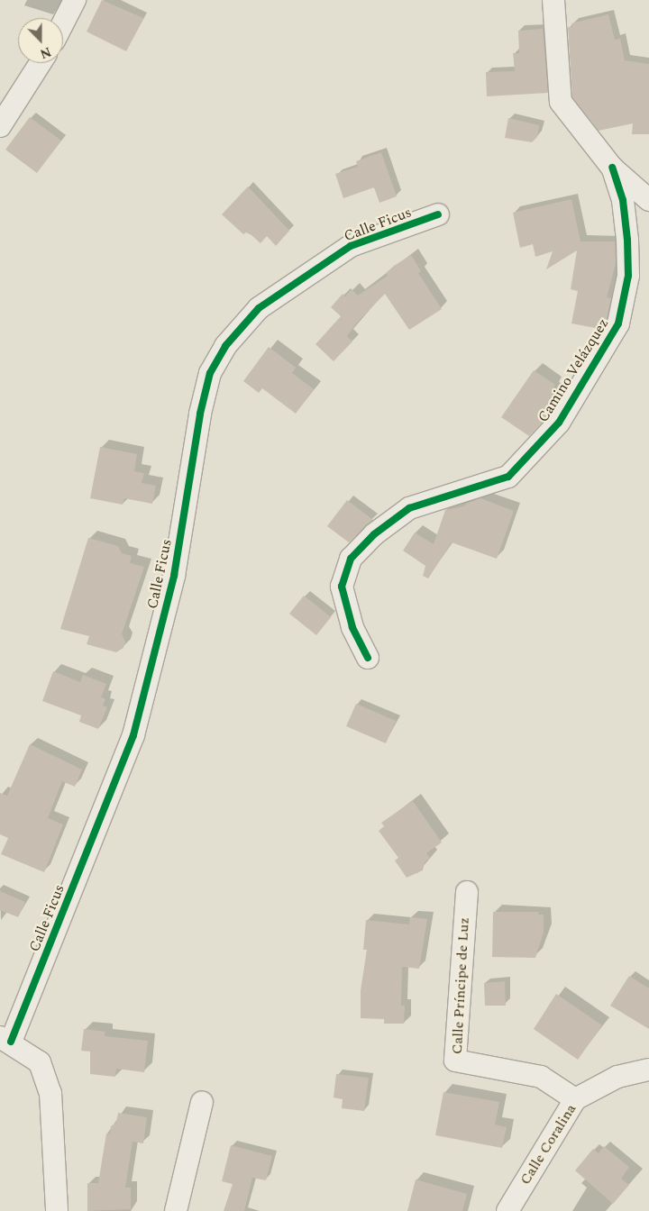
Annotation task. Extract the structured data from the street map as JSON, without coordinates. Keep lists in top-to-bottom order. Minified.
{"streets":{"street":["Calle Ficus","Camino Velázquez","Calle Príncipe de Luz","Calle Coralina"]},"crossings":[["Calle Príncipe de Luz","Calle Coralina"]],"north":"bottom"}
